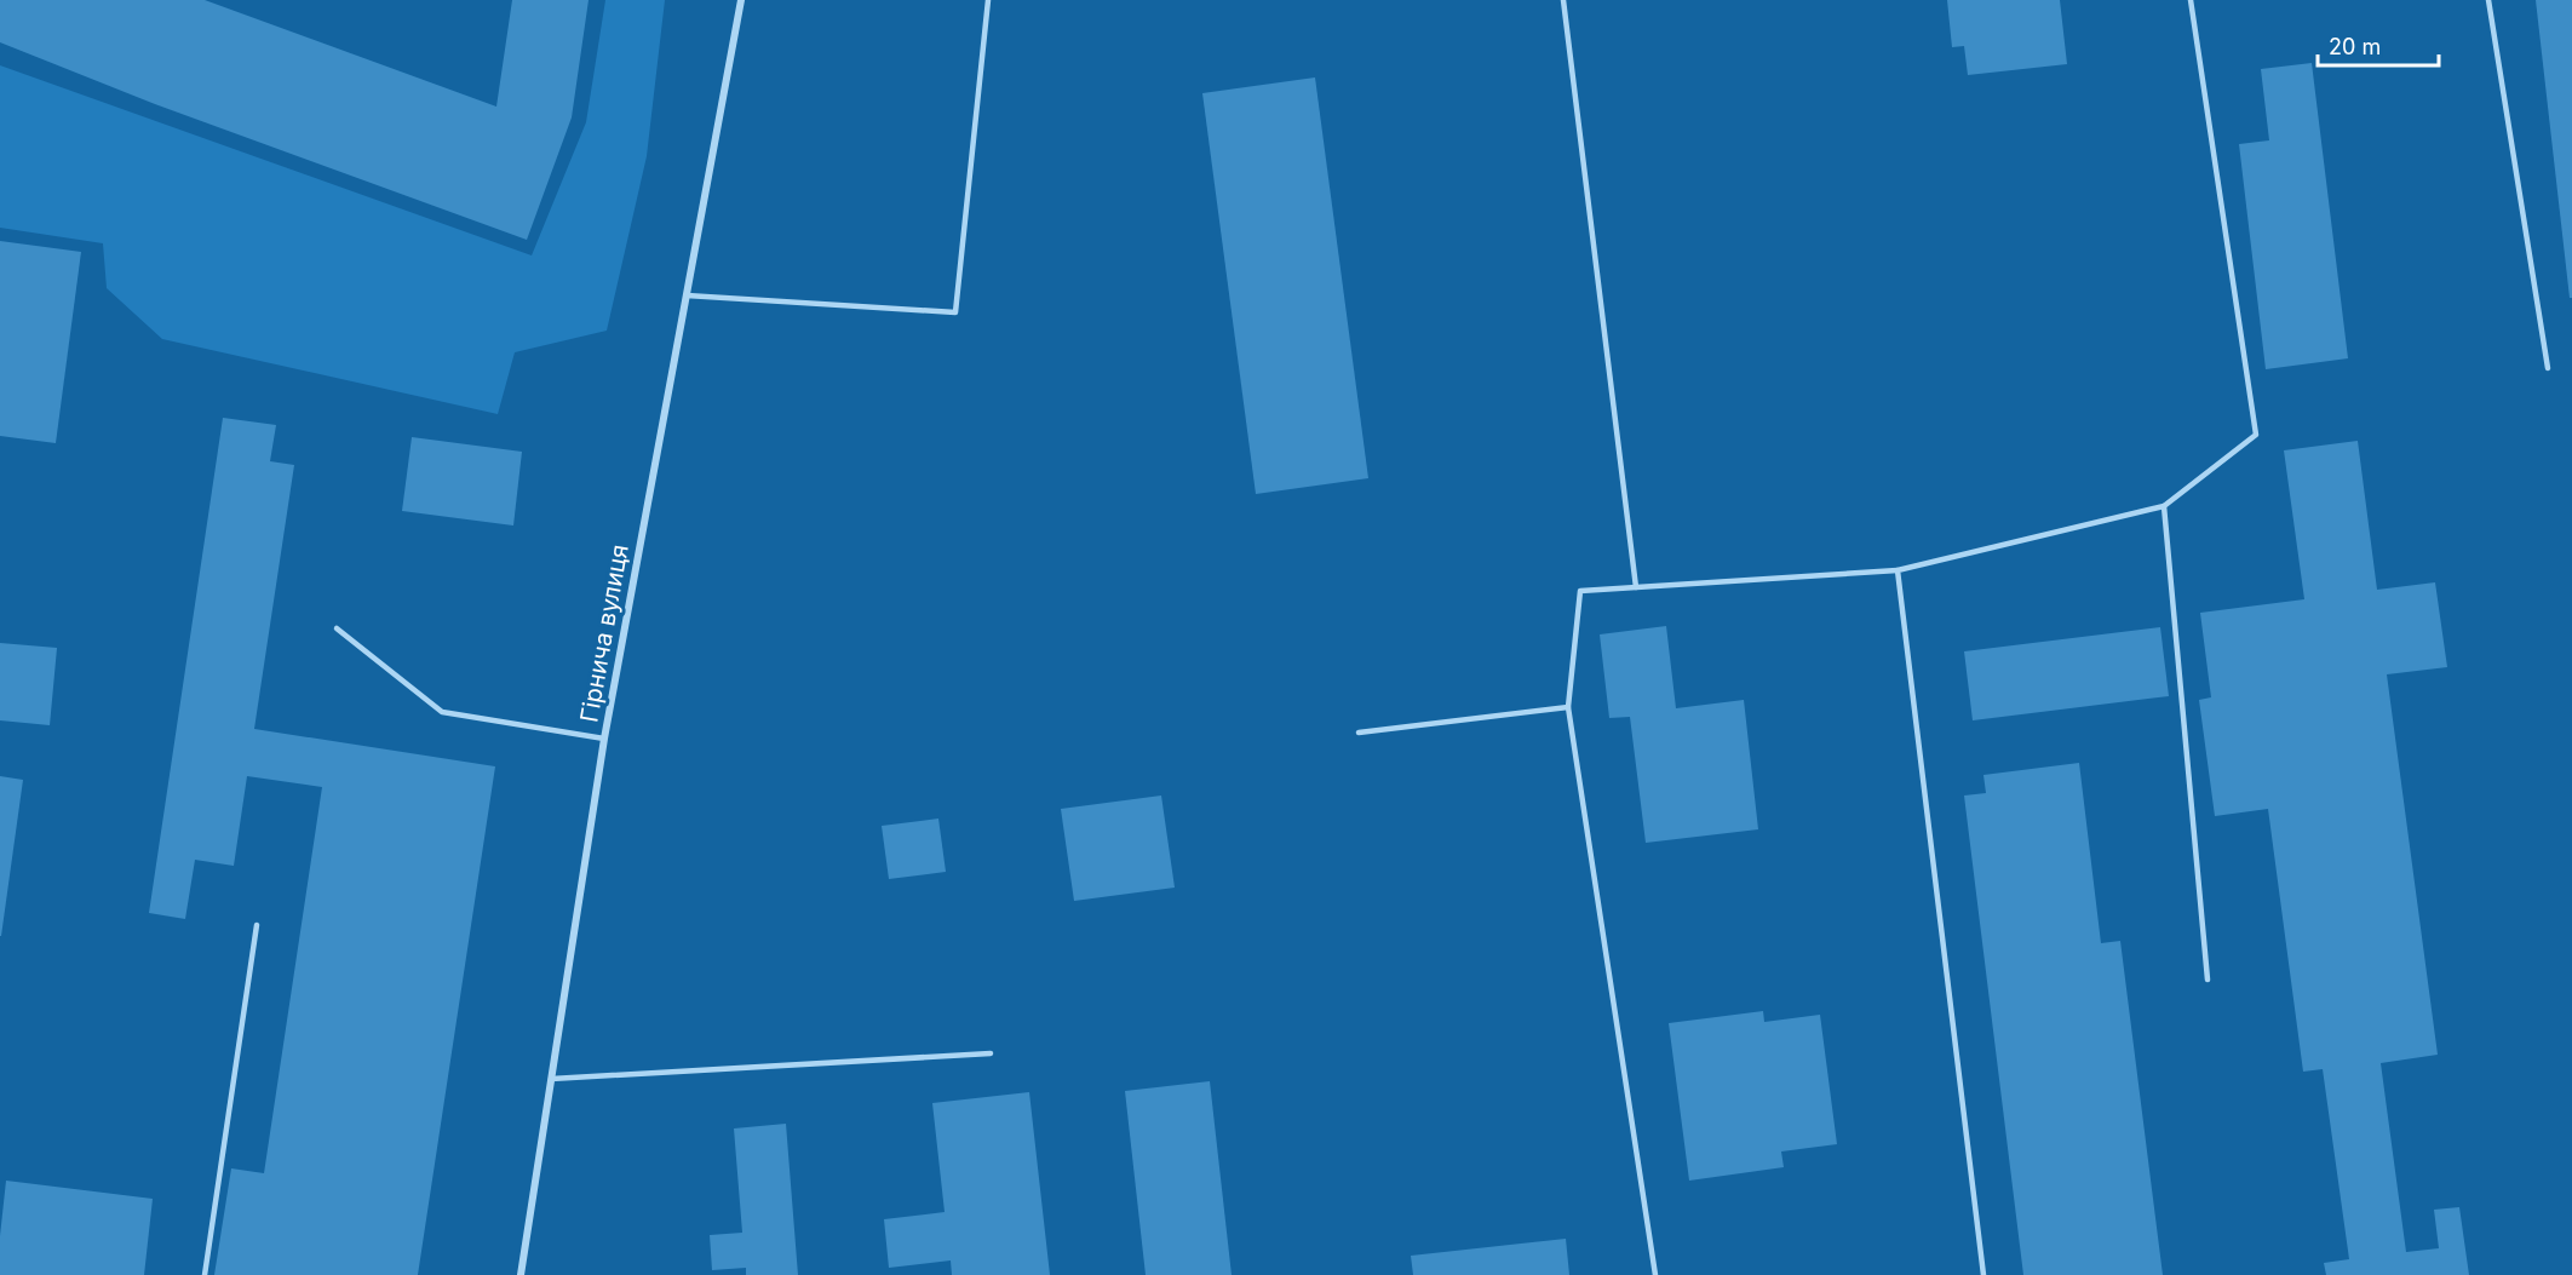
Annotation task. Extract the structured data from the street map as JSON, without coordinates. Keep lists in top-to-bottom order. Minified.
{"streets":{"street":["Гірнича вулиця"]},"scale_bar":"20 m"}
